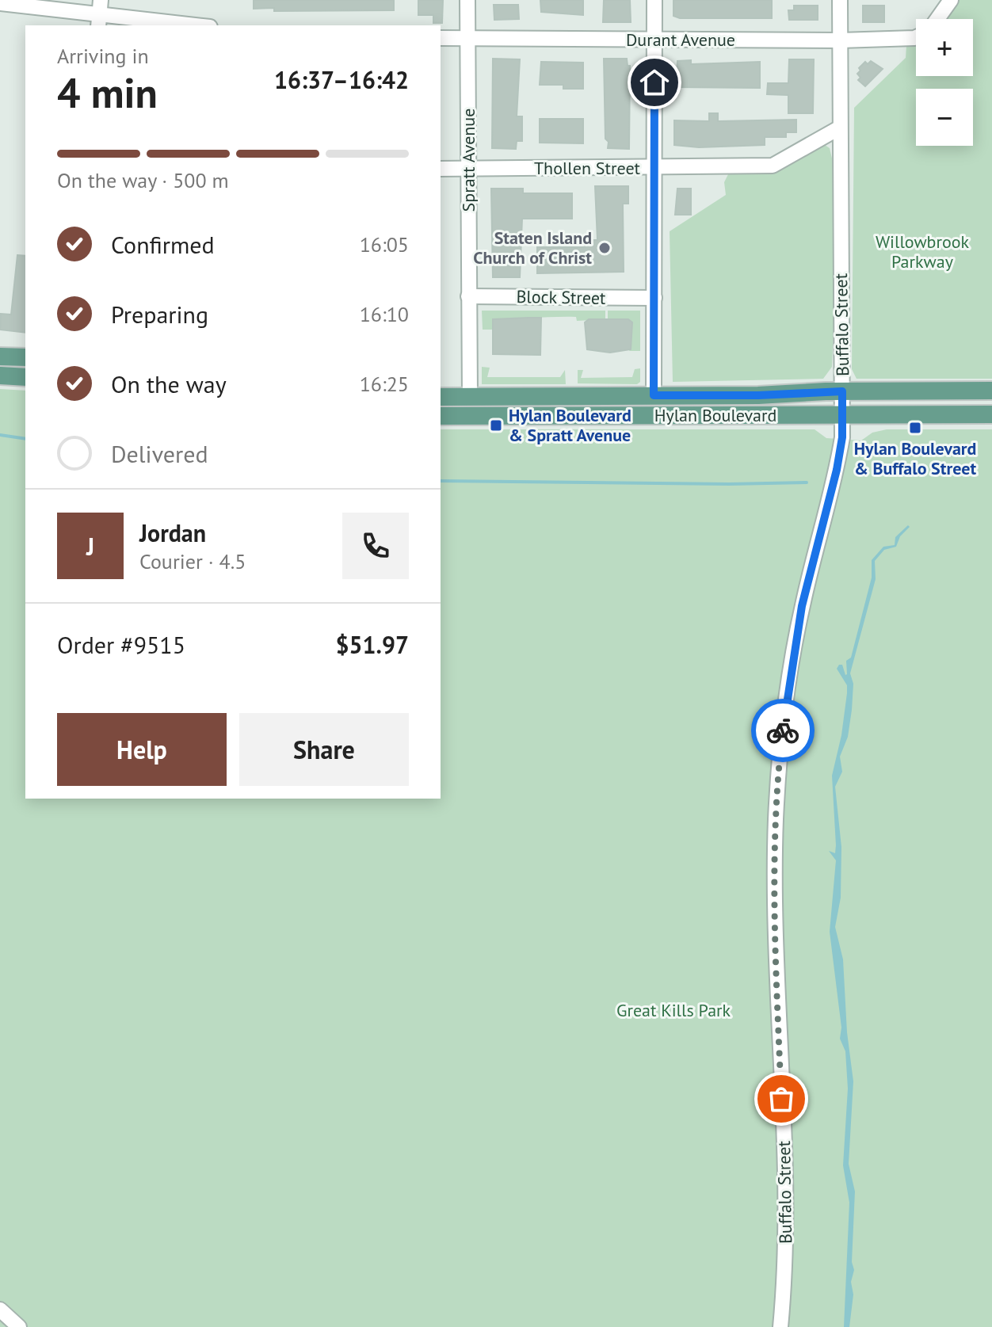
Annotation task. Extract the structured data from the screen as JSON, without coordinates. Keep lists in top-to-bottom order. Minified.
{"streets":{"main road":["Hylan Boulevard"],"street":["Durant Avenue","Spratt Avenue","Thollen Street","Block Street","Buffalo Street"]},"crossings":[["Durant Avenue","Spratt Avenue"],["Durant Avenue","Buffalo Street"],["Spratt Avenue","Thollen Street"],["Spratt Avenue","Block Street"],["Spratt Avenue","Hylan Boulevard"],["Thollen Street","Buffalo Street"],["Buffalo Street","Hylan Boulevard"]],"parks":["Willowbrook Parkway","Great Kills Park"],"places":{"other":["Staten Island Church of Christ"],"transit":["Hylan Boulevard & Spratt Avenue","Hylan Boulevard & Buffalo Street"]},"page":{"map_buttons":["+","−"],"heading":["4 min","Arriving in","16:37–16:42"],"panel":["Jordan","Courier · 4.5","Order #9515","$51.97"],"bar":"On the way · 500 m","list":[["Confirmed","16:05"],["Preparing","16:10"],["On the way","16:25"],"Delivered"],"round":"J","buttons":["Help","Share"]}}
